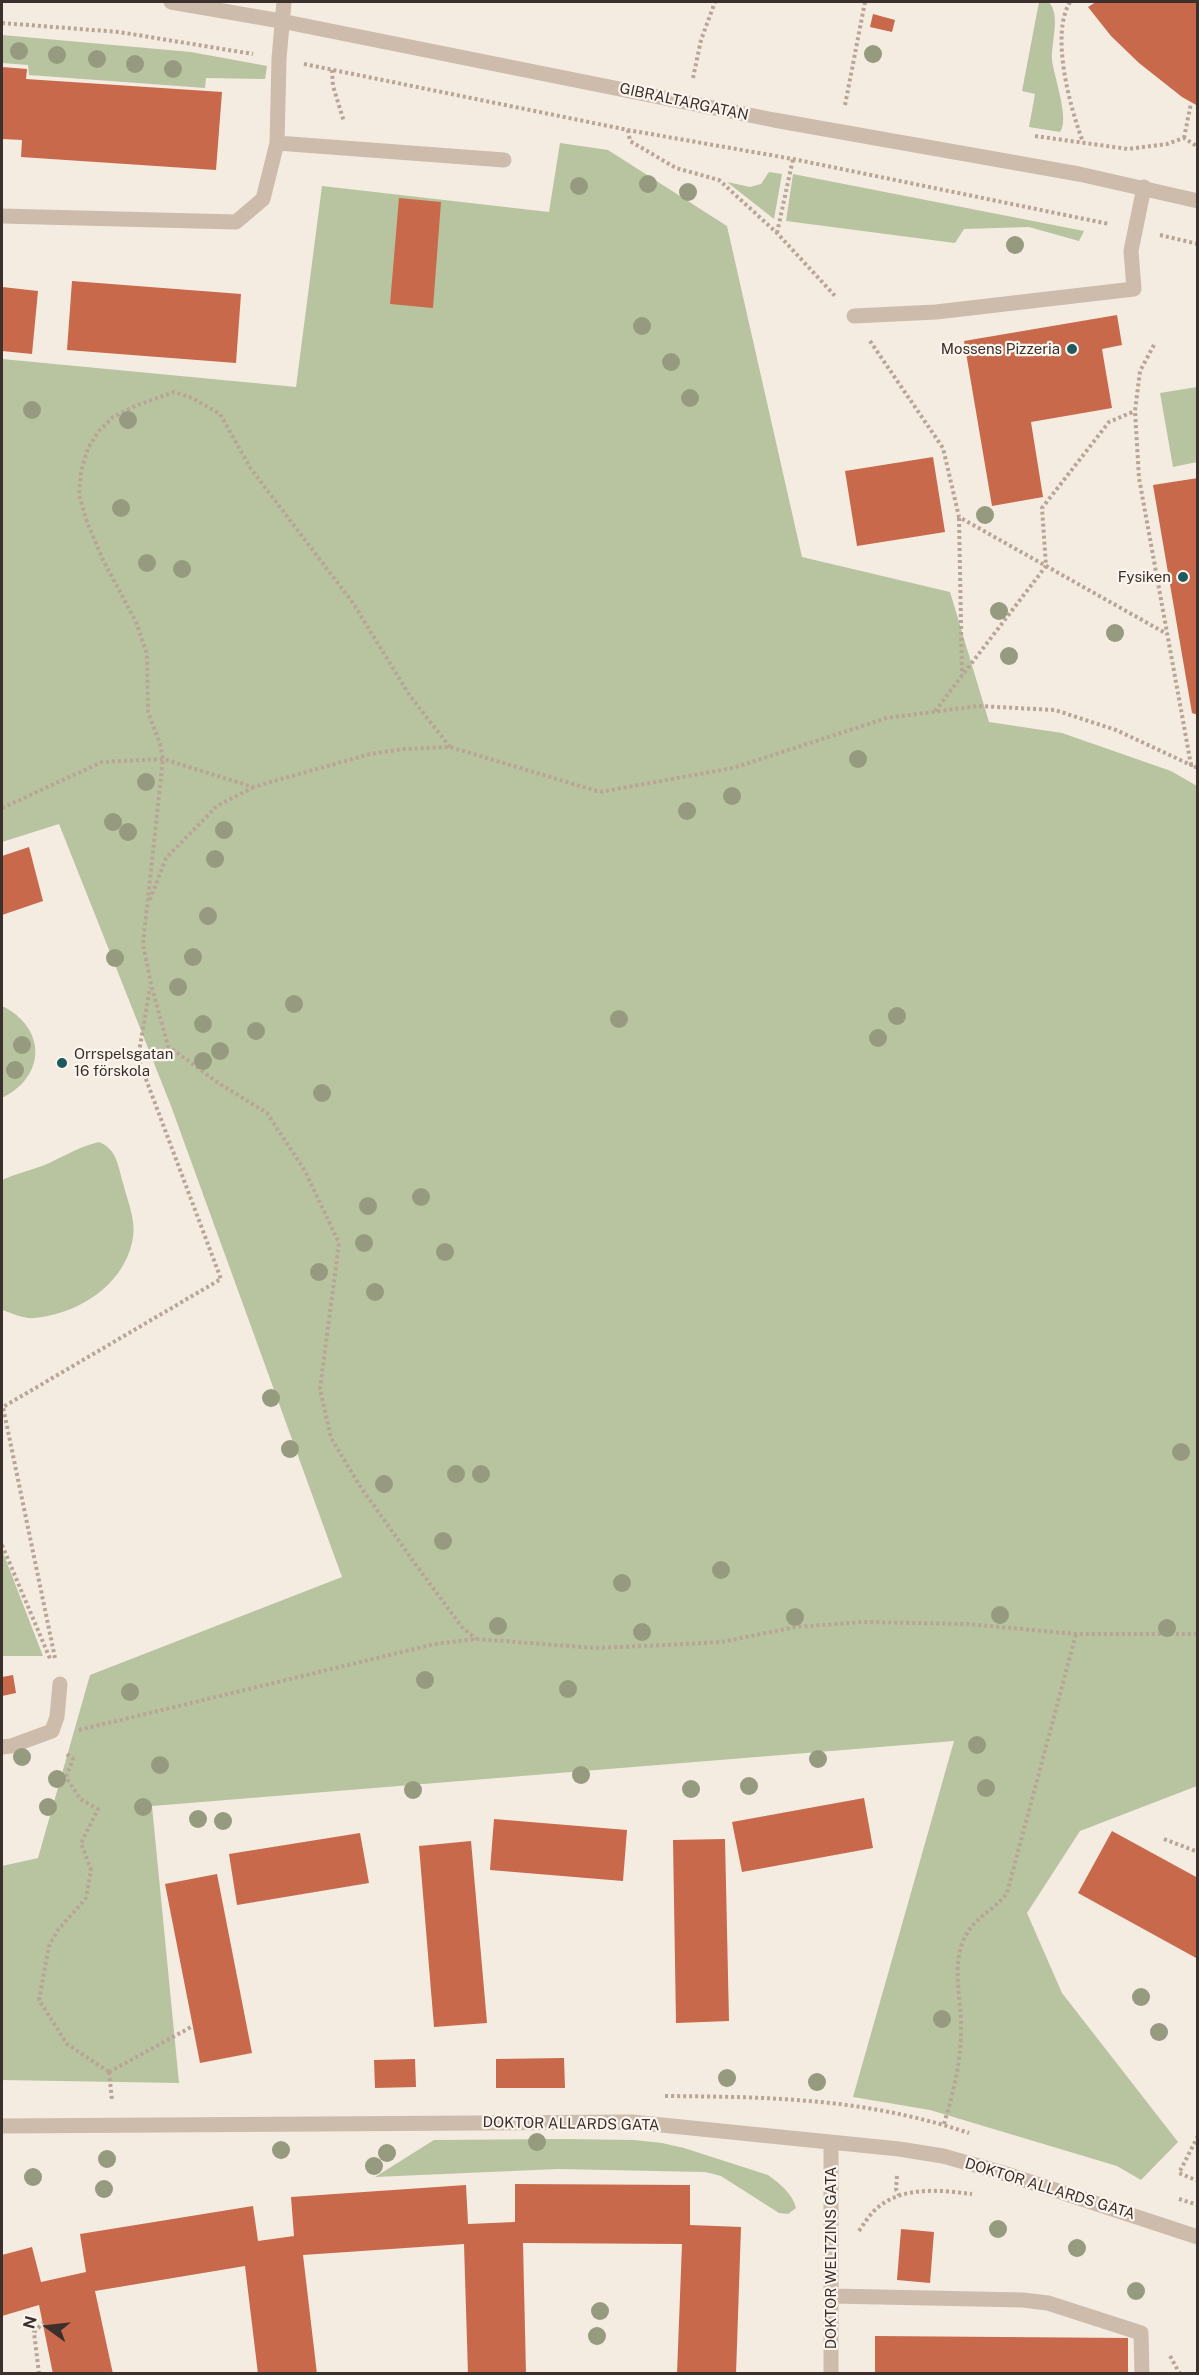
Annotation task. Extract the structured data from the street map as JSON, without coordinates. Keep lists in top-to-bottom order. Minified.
{"streets":{"street":["GIBRALTARGATAN","DOKTOR ALLARDS GATA","DOKTOR WELTZINS GATA"]},"crossings":[["DOKTOR ALLARDS GATA","DOKTOR WELTZINS GATA"]],"places":["Mossens Pizzeria","Fysiken","Orrspelsgatan 16 förskola"],"north":"left"}
